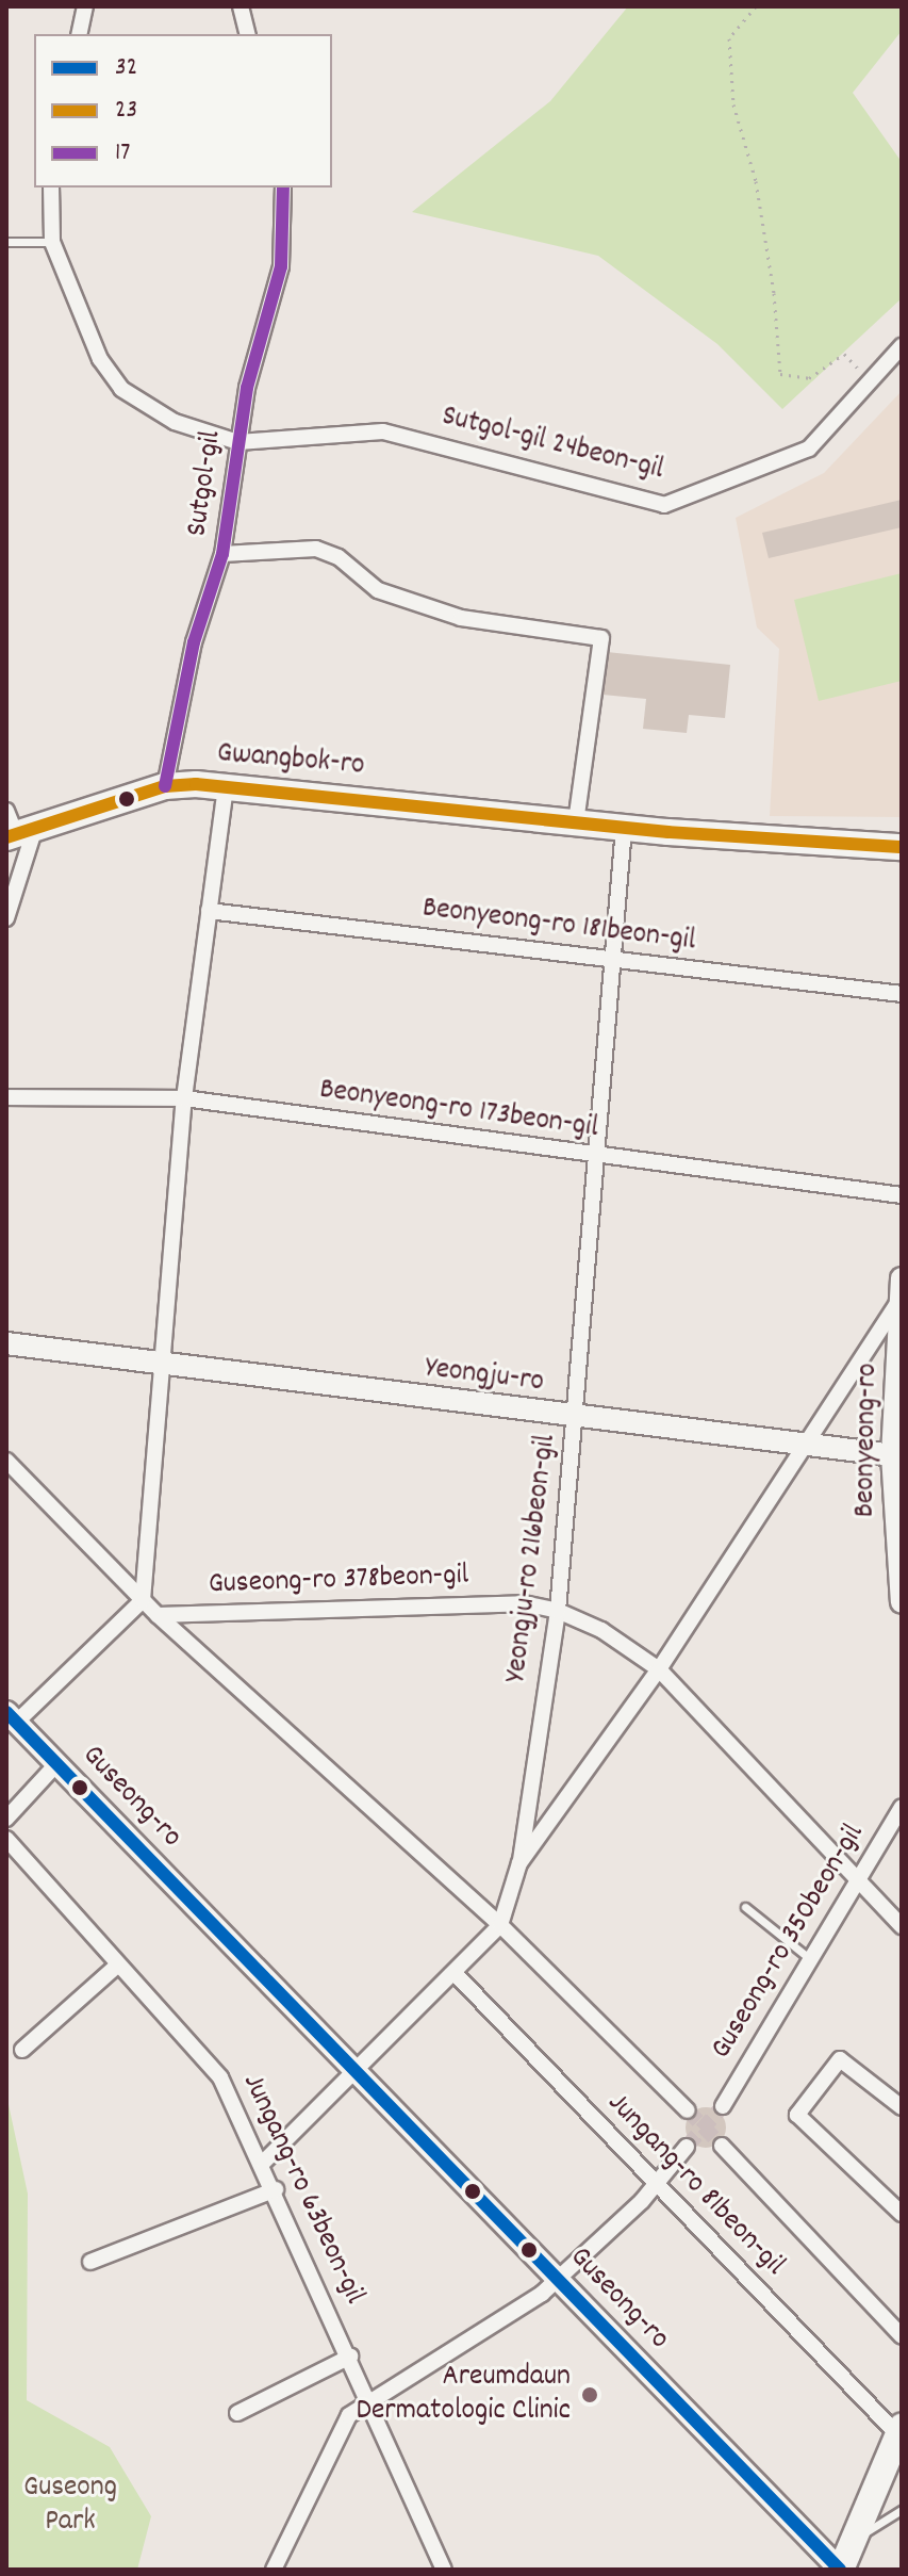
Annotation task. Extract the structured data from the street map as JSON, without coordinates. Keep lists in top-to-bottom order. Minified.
{"streets":{"main road":["Gwangbok-ro"],"street":["Sutgol-gil 24beon-gil","Sutgol-gil","Beonyeong-ro 181beon-gil","Beonyeong-ro 173beon-gil","Yeongju-ro","Beonyeong-ro","Yeongju-ro 216beon-gil","Guseong-ro 378beon-gil","Guseong-ro","Guseong-ro 350beon-gil","Jungang-ro 81beon-gil","Jungang-ro 63beon-gil"]},"crossings":[["Sutgol-gil 24beon-gil","Sutgol-gil"],["Sutgol-gil","Gwangbok-ro"],["Gwangbok-ro","Yeongju-ro 216beon-gil"],["Beonyeong-ro 181beon-gil","Yeongju-ro 216beon-gil"],["Beonyeong-ro 173beon-gil","Yeongju-ro 216beon-gil"],["Yeongju-ro","Beonyeong-ro"],["Yeongju-ro","Yeongju-ro 216beon-gil"],["Yeongju-ro 216beon-gil","Guseong-ro 378beon-gil"],["Guseong-ro 378beon-gil","Guseong-ro 350beon-gil"]],"parks":["Guseong Park"],"places":["Areumdaun Dermatologic Clinic"],"lines":["transit line 17","transit line 23","transit line 32"],"legend":["32","23","17"]}
